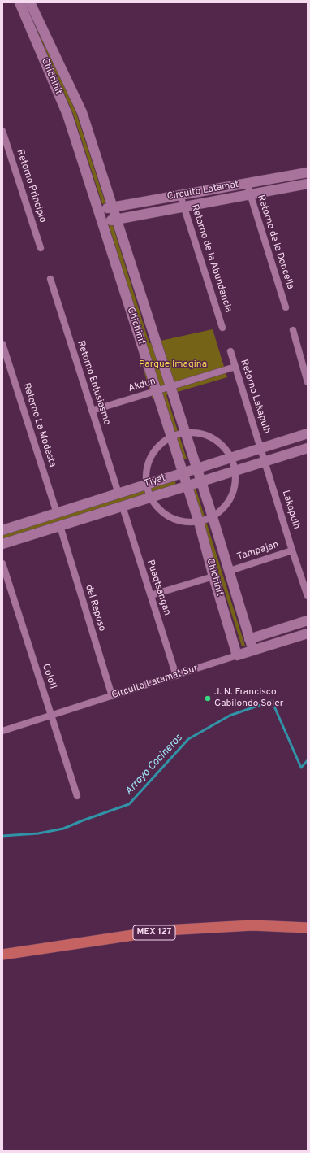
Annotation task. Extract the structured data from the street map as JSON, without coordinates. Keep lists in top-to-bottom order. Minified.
{"streets":{"main road":["MEX 127"],"street":["Chichinit","Retorno Principio","Circuito Latamat","Retorno de la Doncella","Retorno de la Abundancia","Retorno Entusiasmo","Akdun","Retorno Lakapulh","Retorno La Modesta","Tiyat","Lakapulh","Tampajan","Puaqtsangan","del Reposo","Colotl","Circuito Latamat Sur"]},"crossings":[["Chichinit","Circuito Latamat"],["Chichinit","Akdun"],["Chichinit","Tiyat"],["Chichinit","Tampajan"],["Chichinit","Circuito Latamat Sur"],["Circuito Latamat","Retorno de la Doncella"],["Circuito Latamat","Retorno de la Abundancia"],["Retorno Entusiasmo","Akdun"],["Retorno Entusiasmo","Tiyat"],["Akdun","Retorno Lakapulh"],["Retorno Lakapulh","Tiyat"],["Retorno Lakapulh","Lakapulh"],["Retorno La Modesta","Tiyat"],["Tiyat","Lakapulh"],["Tiyat","Puaqtsangan"],["Tiyat","del Reposo"],["Lakapulh","Tampajan"],["Puaqtsangan","Circuito Latamat Sur"],["del Reposo","Circuito Latamat Sur"],["Colotl","Circuito Latamat Sur"]],"water":["Arroyo Cocineros"],"parks":["Parque Imagina"],"places":["J. N. Francisco Gabilondo Soler"]}
